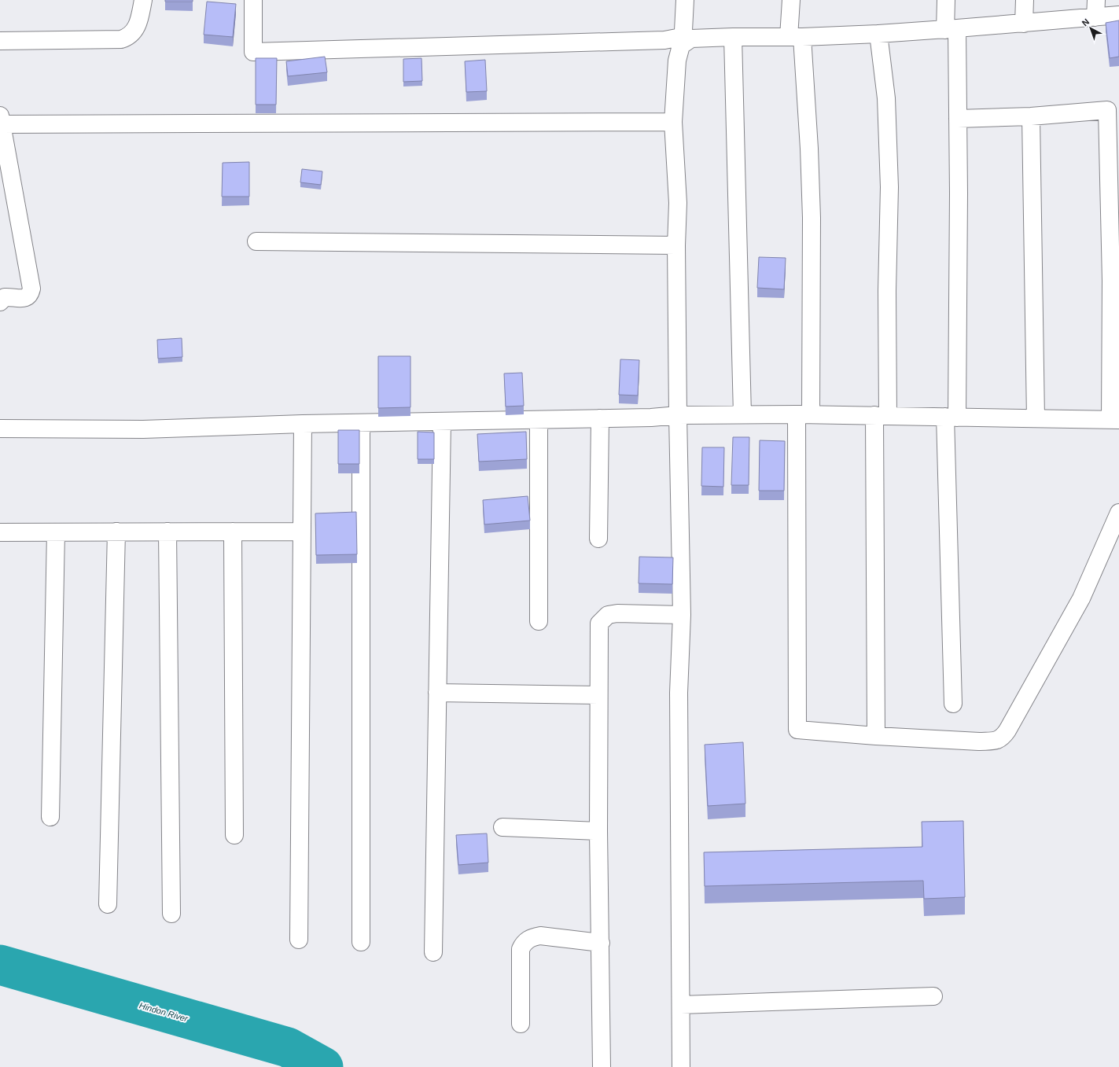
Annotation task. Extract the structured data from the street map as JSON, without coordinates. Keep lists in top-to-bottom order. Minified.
{"water":["Hindon River"],"north":"top left"}
